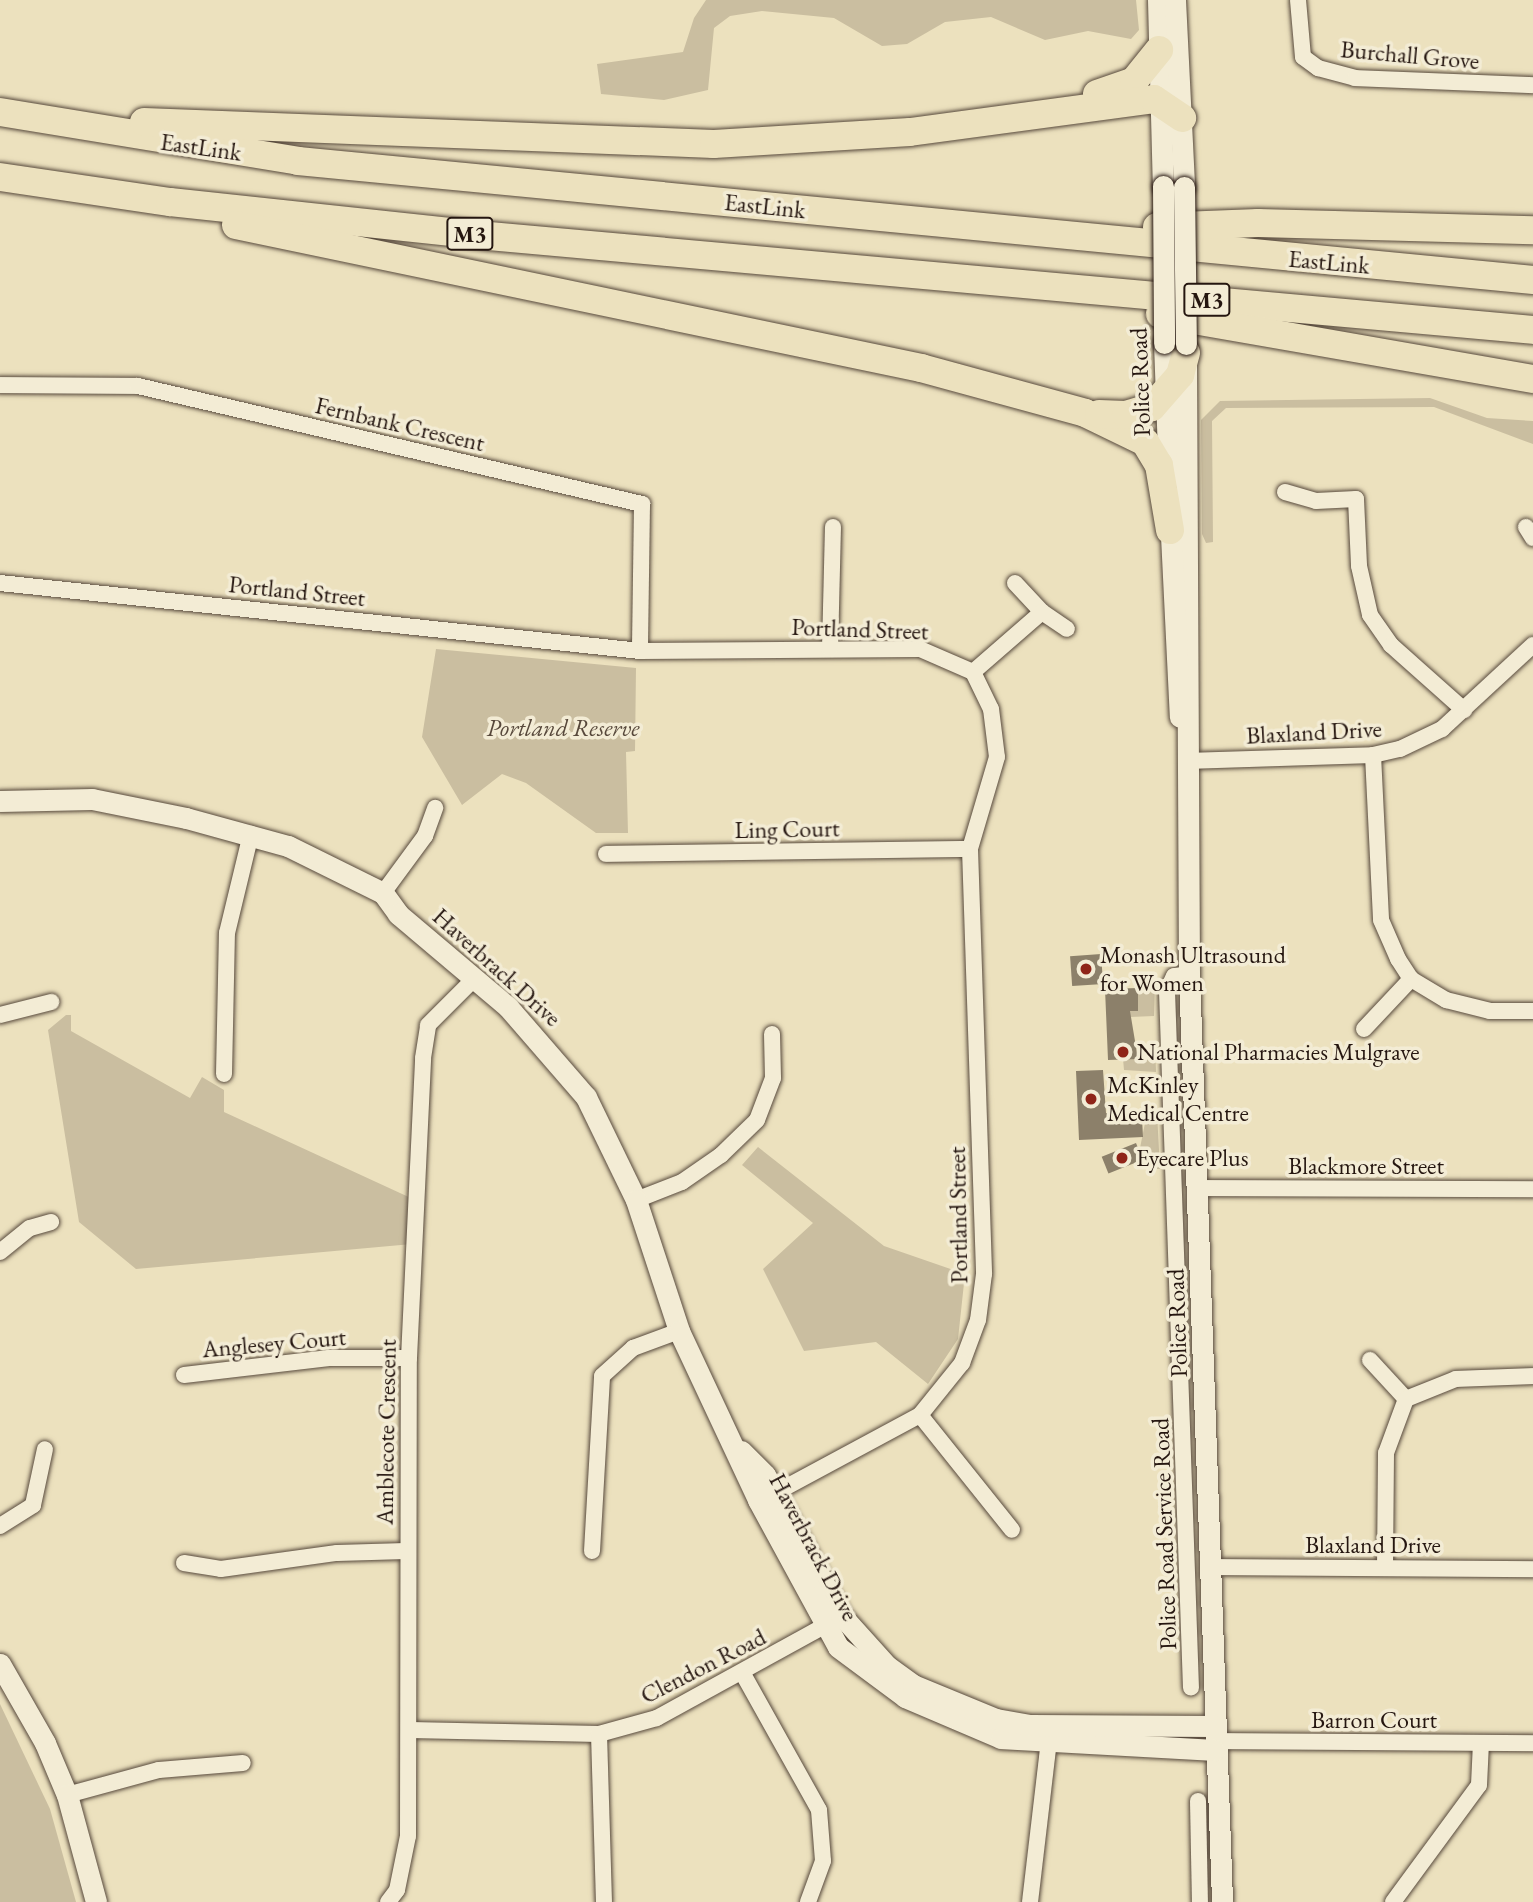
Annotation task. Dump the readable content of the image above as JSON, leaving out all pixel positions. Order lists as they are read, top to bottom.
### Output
{
  "streets": {
    "highway": ["EastLink", "M3"],
    "main road": ["Police Road", "Haverbrack Drive"],
    "street": [
      "Burchall Grove",
      "Fernbank Crescent",
      "Portland Street",
      "Blaxland Drive",
      "Ling Court",
      "Blackmore Street",
      "Anglesey Court",
      "Amblecote Crescent",
      "Police Road Service Road",
      "Clendon Road",
      "Barron Court"
    ]
  },
  "crossings": [
    ["Police Road", "Blaxland Drive"],
    ["Police Road", "Haverbrack Drive"],
    ["Police Road", "Blackmore Street"],
    ["Police Road", "Police Road Service Road"],
    ["Police Road", "Barron Court"],
    ["Fernbank Crescent", "Portland Street"],
    ["Portland Street", "Ling Court"],
    ["Portland Street", "Haverbrack Drive"],
    ["Haverbrack Drive", "Amblecote Crescent"],
    ["Haverbrack Drive", "Clendon Road"],
    ["Haverbrack Drive", "Barron Court"],
    ["Anglesey Court", "Amblecote Crescent"],
    ["Amblecote Crescent", "Clendon Road"]
  ],
  "parks": ["Portland Reserve"],
  "places": [
    "Monash Ultrasound for Women",
    "National Pharmacies Mulgrave",
    "McKinley Medical Centre",
    "Eyecare Plus"
  ]
}
